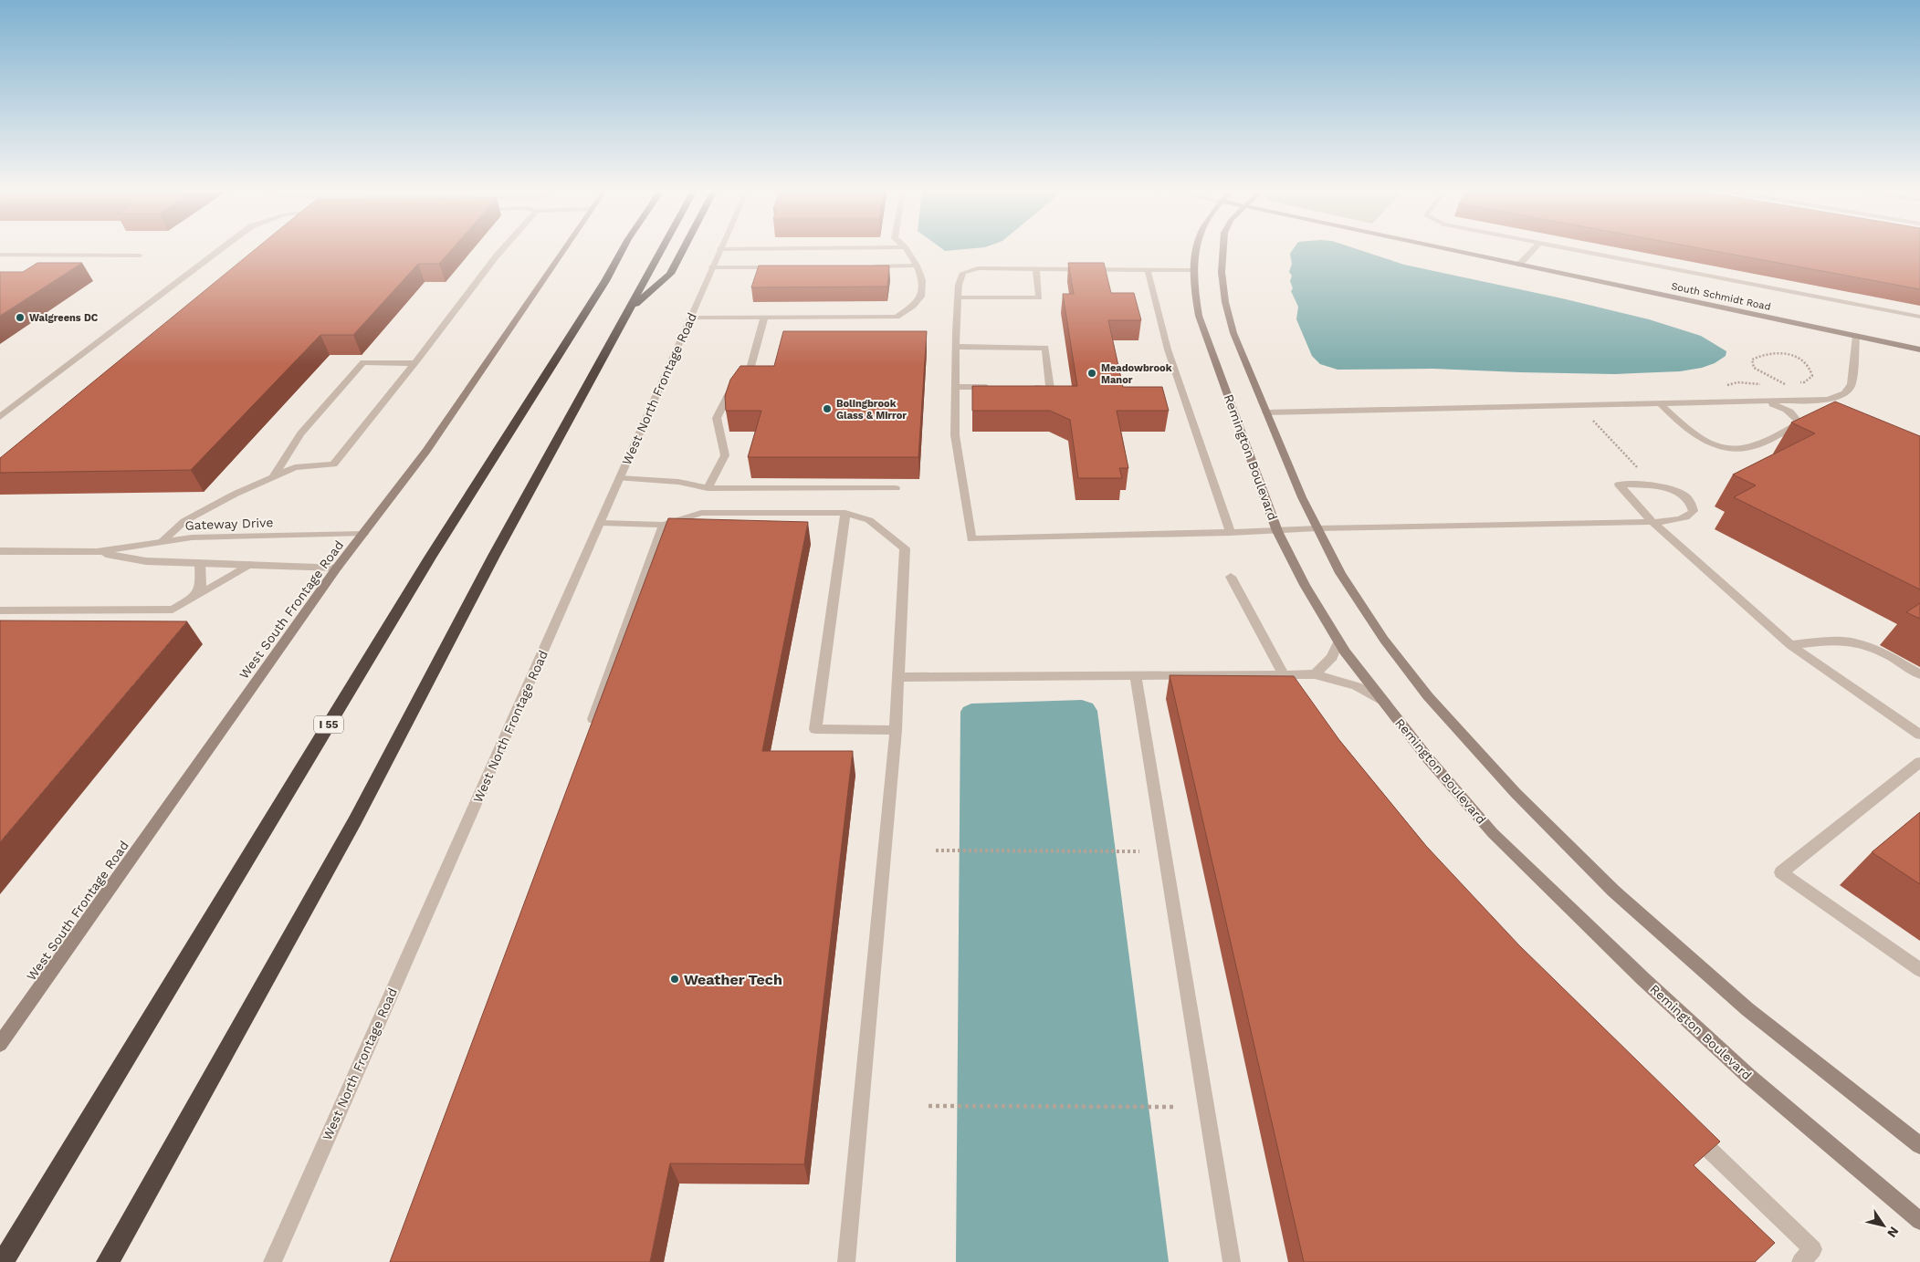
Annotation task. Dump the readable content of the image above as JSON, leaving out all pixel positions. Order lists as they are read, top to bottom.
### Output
{
  "streets": {
    "highway": ["I 55"],
    "street": [
      "South Schmidt Road",
      "West North Frontage Road",
      "Remington Boulevard",
      "Gateway Drive",
      "West South Frontage Road"
    ]
  },
  "crossings": [
    ["Gateway Drive", "West South Frontage Road"]
  ],
  "places": [
    "Walgreens DC",
    "Meadowbrook Manor",
    "Bolingbrook Glass & Mirror",
    "Weather Tech"
  ],
  "north": "bottom right"
}
